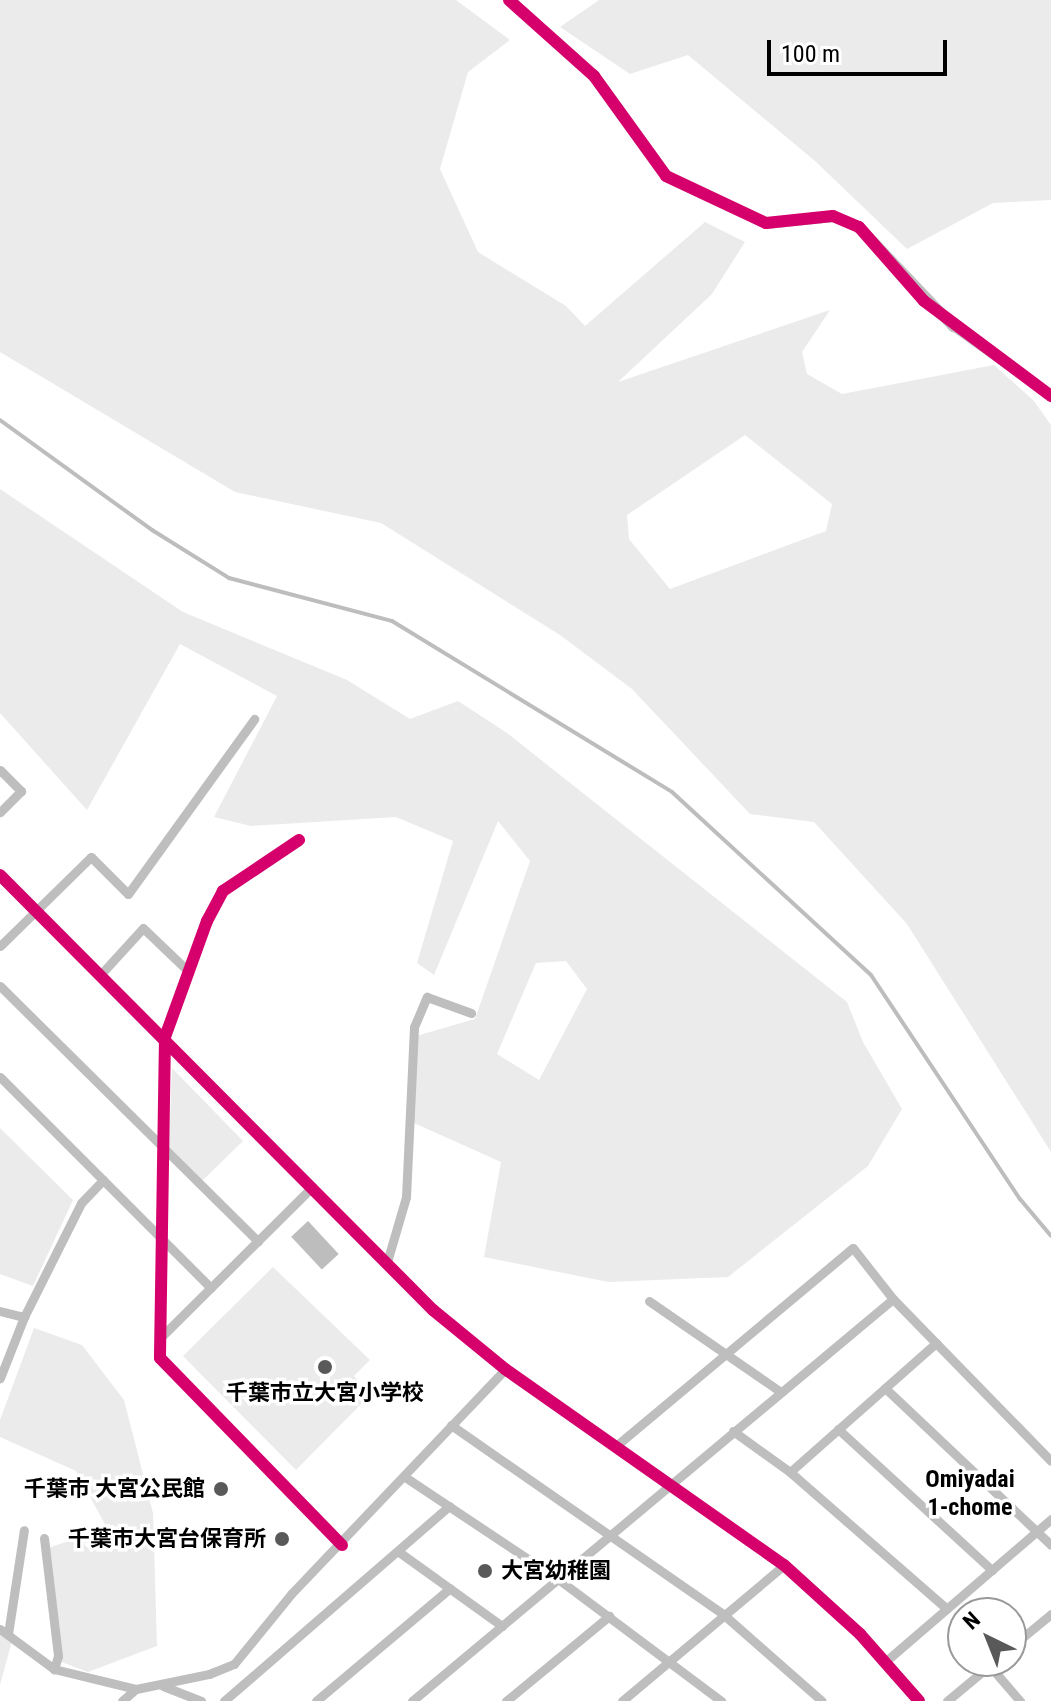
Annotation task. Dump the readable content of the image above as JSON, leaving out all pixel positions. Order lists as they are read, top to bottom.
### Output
{
  "districts": ["Omiyadai 1-chome"],
  "places": [
    "千葉市立大宮小学校",
    "千葉市 大宮公民館",
    "千葉市大宮台保育所",
    "大宮幼稚園"
  ],
  "scale_bar": "100 m",
  "north": "top left"
}
